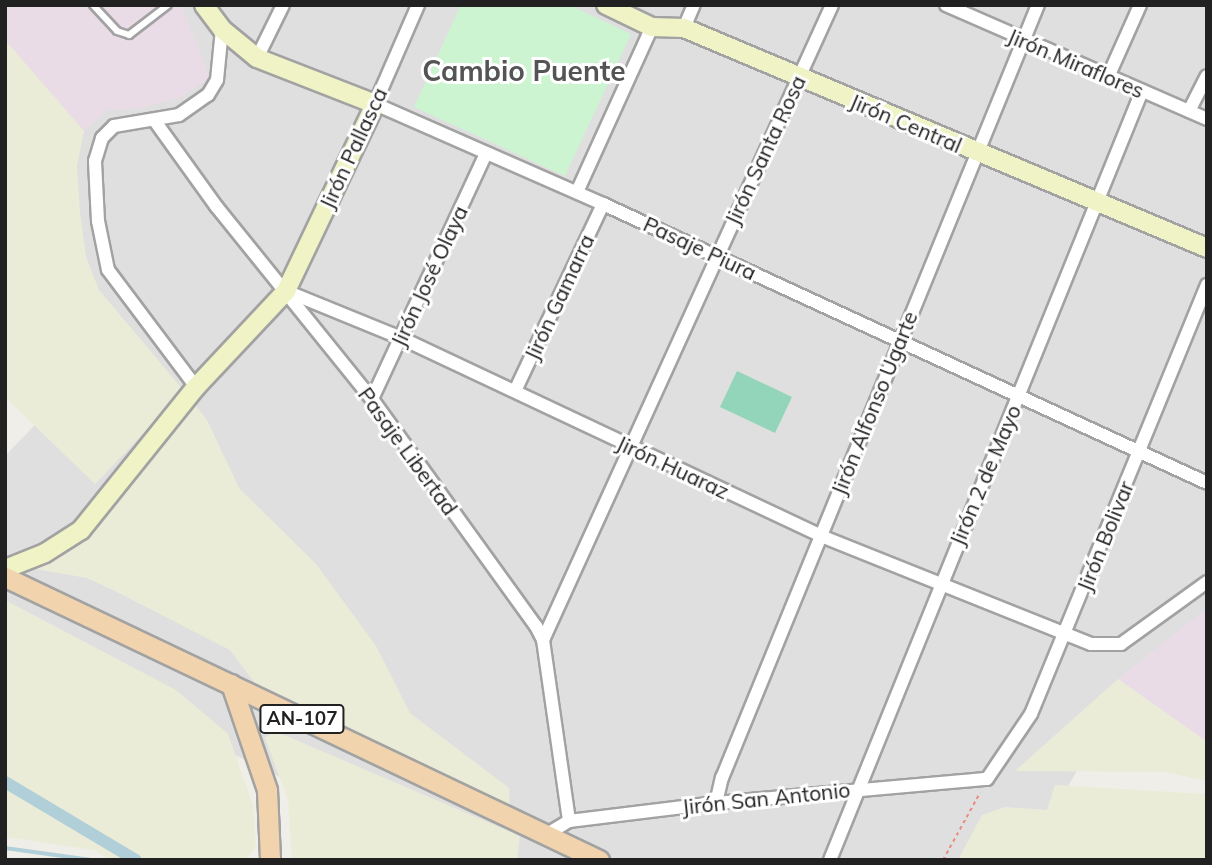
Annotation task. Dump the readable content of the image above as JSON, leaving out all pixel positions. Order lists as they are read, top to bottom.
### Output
{
  "streets": {
    "main road": ["AN-107"],
    "street": [
      "Jirón Miraflores",
      "Jirón Central",
      "Jirón Pallasca",
      "Jirón Santa Rosa",
      "Pasaje Piura",
      "Jirón José Olaya",
      "Jirón Gamarra",
      "Jirón Alfonso Ugarte",
      "Pasaje Libertad",
      "Jirón Huaraz",
      "Jirón 2 de Mayo",
      "Jirón Bolivar",
      "Jirón San Antonio"
    ]
  },
  "crossings": [
    ["Jirón Miraflores", "Jirón Alfonso Ugarte"],
    ["Jirón Miraflores", "Jirón 2 de Mayo"],
    ["Jirón Central", "Jirón Santa Rosa"],
    ["Jirón Central", "Jirón Alfonso Ugarte"],
    ["Jirón Central", "Jirón 2 de Mayo"],
    ["Jirón Pallasca", "Pasaje Piura"],
    ["Jirón Pallasca", "Pasaje Libertad"],
    ["Jirón Pallasca", "Jirón Huaraz"],
    ["Jirón Santa Rosa", "Pasaje Piura"],
    ["Jirón Santa Rosa", "Pasaje Libertad"],
    ["Jirón Santa Rosa", "Jirón Huaraz"],
    ["Pasaje Piura", "Jirón José Olaya"],
    ["Pasaje Piura", "Jirón Gamarra"],
    ["Pasaje Piura", "Jirón Alfonso Ugarte"],
    ["Pasaje Piura", "Jirón 2 de Mayo"],
    ["Pasaje Piura", "Jirón Bolivar"],
    ["Jirón José Olaya", "Pasaje Libertad"],
    ["Jirón José Olaya", "Jirón Huaraz"],
    ["Jirón Gamarra", "Jirón Huaraz"],
    ["Jirón Alfonso Ugarte", "Jirón Huaraz"],
    ["Jirón Alfonso Ugarte", "Jirón San Antonio"],
    ["Pasaje Libertad", "Jirón Huaraz"],
    ["Pasaje Libertad", "Jirón San Antonio"],
    ["Jirón Huaraz", "Jirón 2 de Mayo"],
    ["Jirón Huaraz", "Jirón Bolivar"],
    ["Jirón 2 de Mayo", "Jirón San Antonio"],
    ["Jirón Bolivar", "Jirón San Antonio"],
    ["AN-107", "Jirón San Antonio"]
  ],
  "districts": ["Cambio Puente"]
}
